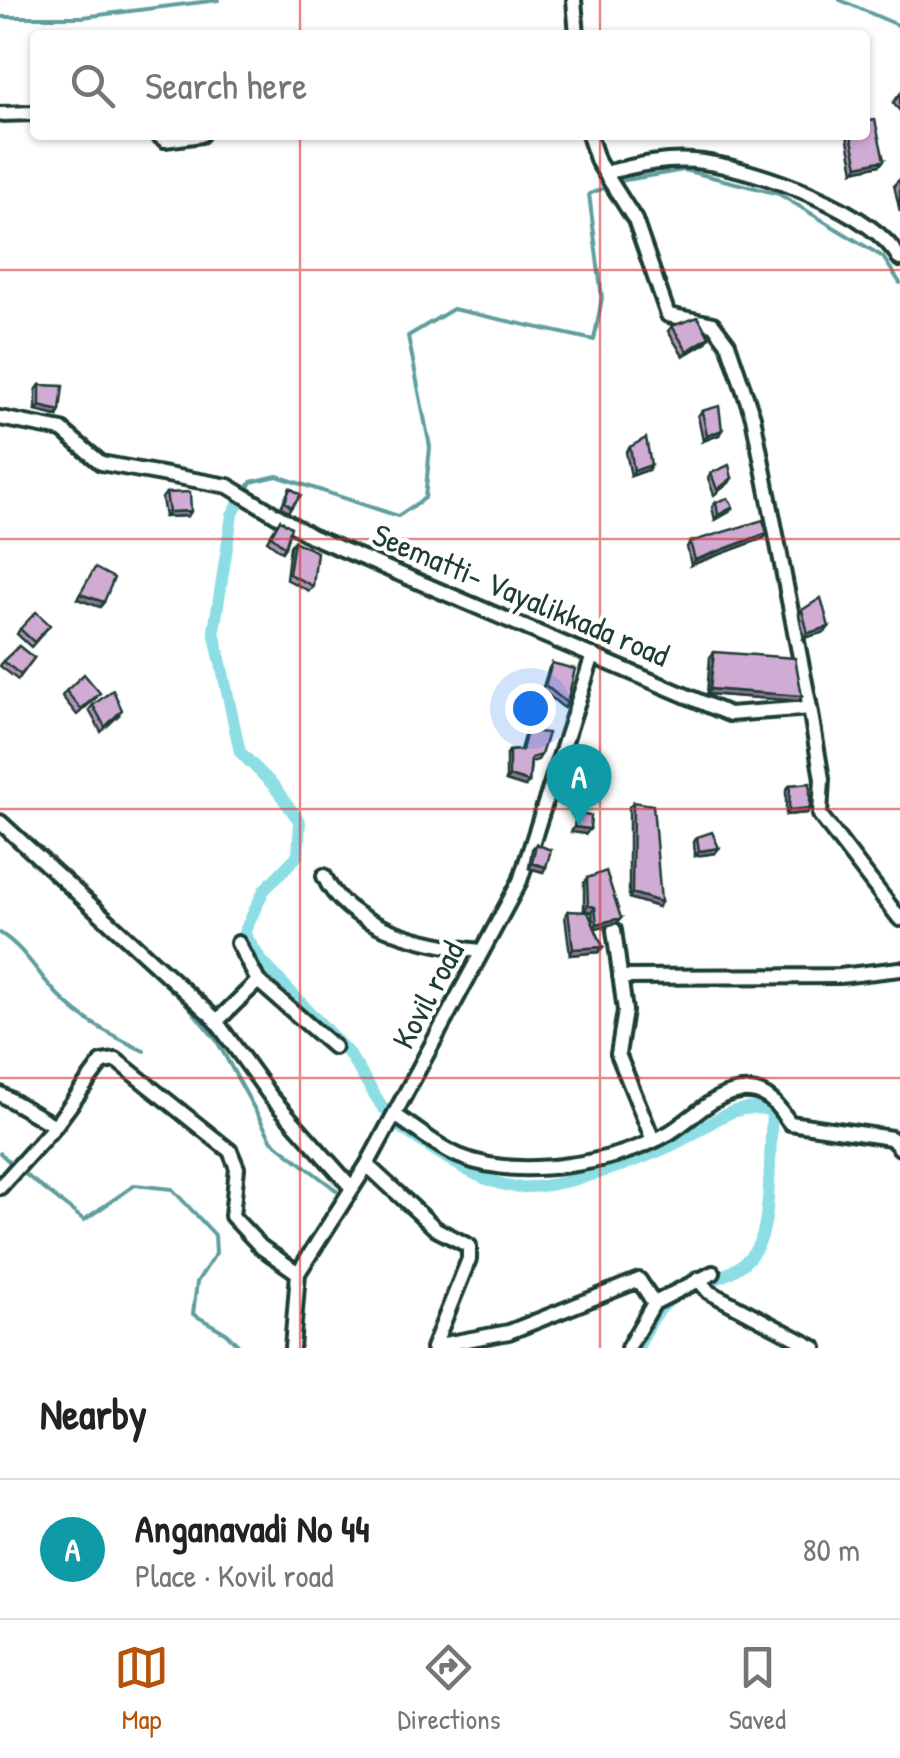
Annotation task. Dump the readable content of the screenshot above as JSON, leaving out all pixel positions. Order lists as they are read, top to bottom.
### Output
{
  "streets": {
    "street": ["Seematti- Vayalikkada road", "Kovil road"]
  },
  "crossings": [
    ["Seematti- Vayalikkada road", "Kovil road"]
  ],
  "page": {
    "search": "Search here",
    "pins": "A",
    "heading": "Nearby",
    "list": [
      {
        "mark": "A",
        "name": "Anganavadi No 44",
        "note": "Place · Kovil road",
        "value": "80 m"
      }
    ],
    "nav": ["Map", "Directions", "Saved"]
  }
}
